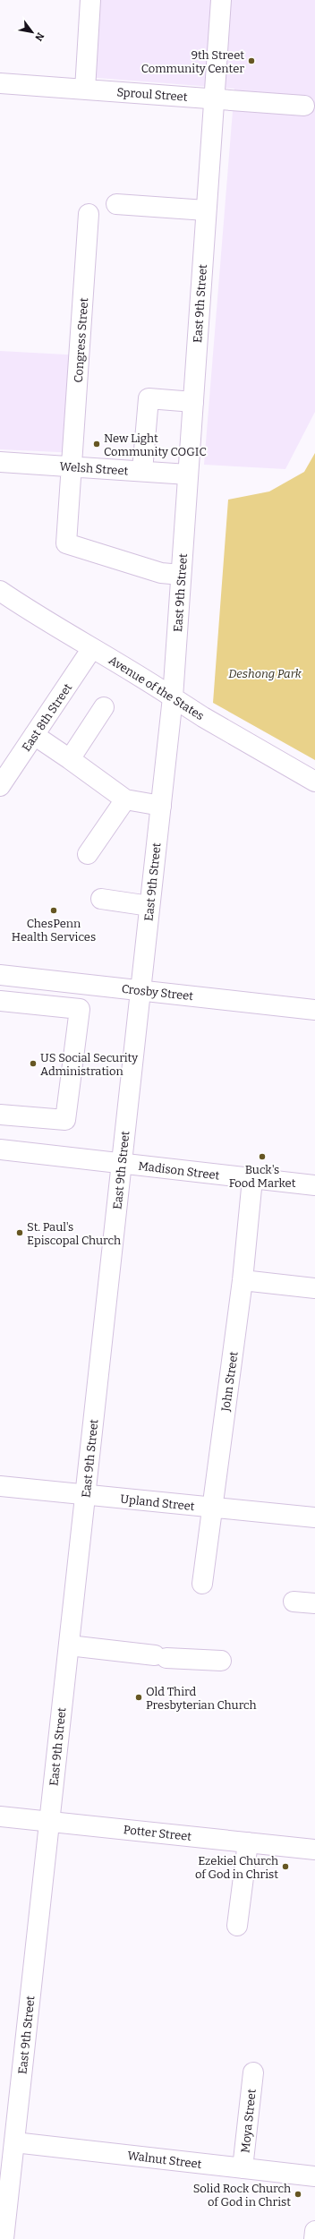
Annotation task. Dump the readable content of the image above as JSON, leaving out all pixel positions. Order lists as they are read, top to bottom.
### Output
{
  "streets": {
    "street": [
      "Sproul Street",
      "East 9th Street",
      "Congress Street",
      "Welsh Street",
      "Avenue of the States",
      "East 8th Street",
      "Crosby Street",
      "Madison Street",
      "John Street",
      "Upland Street",
      "Potter Street",
      "Moya Street",
      "Walnut Street"
    ]
  },
  "crossings": [
    ["Sproul Street", "East 9th Street"],
    ["East 9th Street", "Congress Street"],
    ["East 9th Street", "Welsh Street"],
    ["East 9th Street", "Avenue of the States"],
    ["East 9th Street", "Crosby Street"],
    ["East 9th Street", "Madison Street"],
    ["East 9th Street", "Upland Street"],
    ["East 9th Street", "Potter Street"],
    ["East 9th Street", "Walnut Street"],
    ["Congress Street", "Welsh Street"],
    ["Avenue of the States", "East 8th Street"],
    ["Madison Street", "John Street"],
    ["John Street", "Upland Street"],
    ["Moya Street", "Walnut Street"]
  ],
  "parks": ["Deshong Park"],
  "places": [
    "9th Street Community Center",
    "New Light Community COGIC",
    "ChesPenn Health Services",
    "US Social Security Administration",
    "Buck's Food Market",
    "St. Paul's Episcopal Church",
    "Old Third Presbyterian Church",
    "Ezekiel Church of God in Christ",
    "Solid Rock Church of God in Christ"
  ],
  "north": "bottom right"
}
